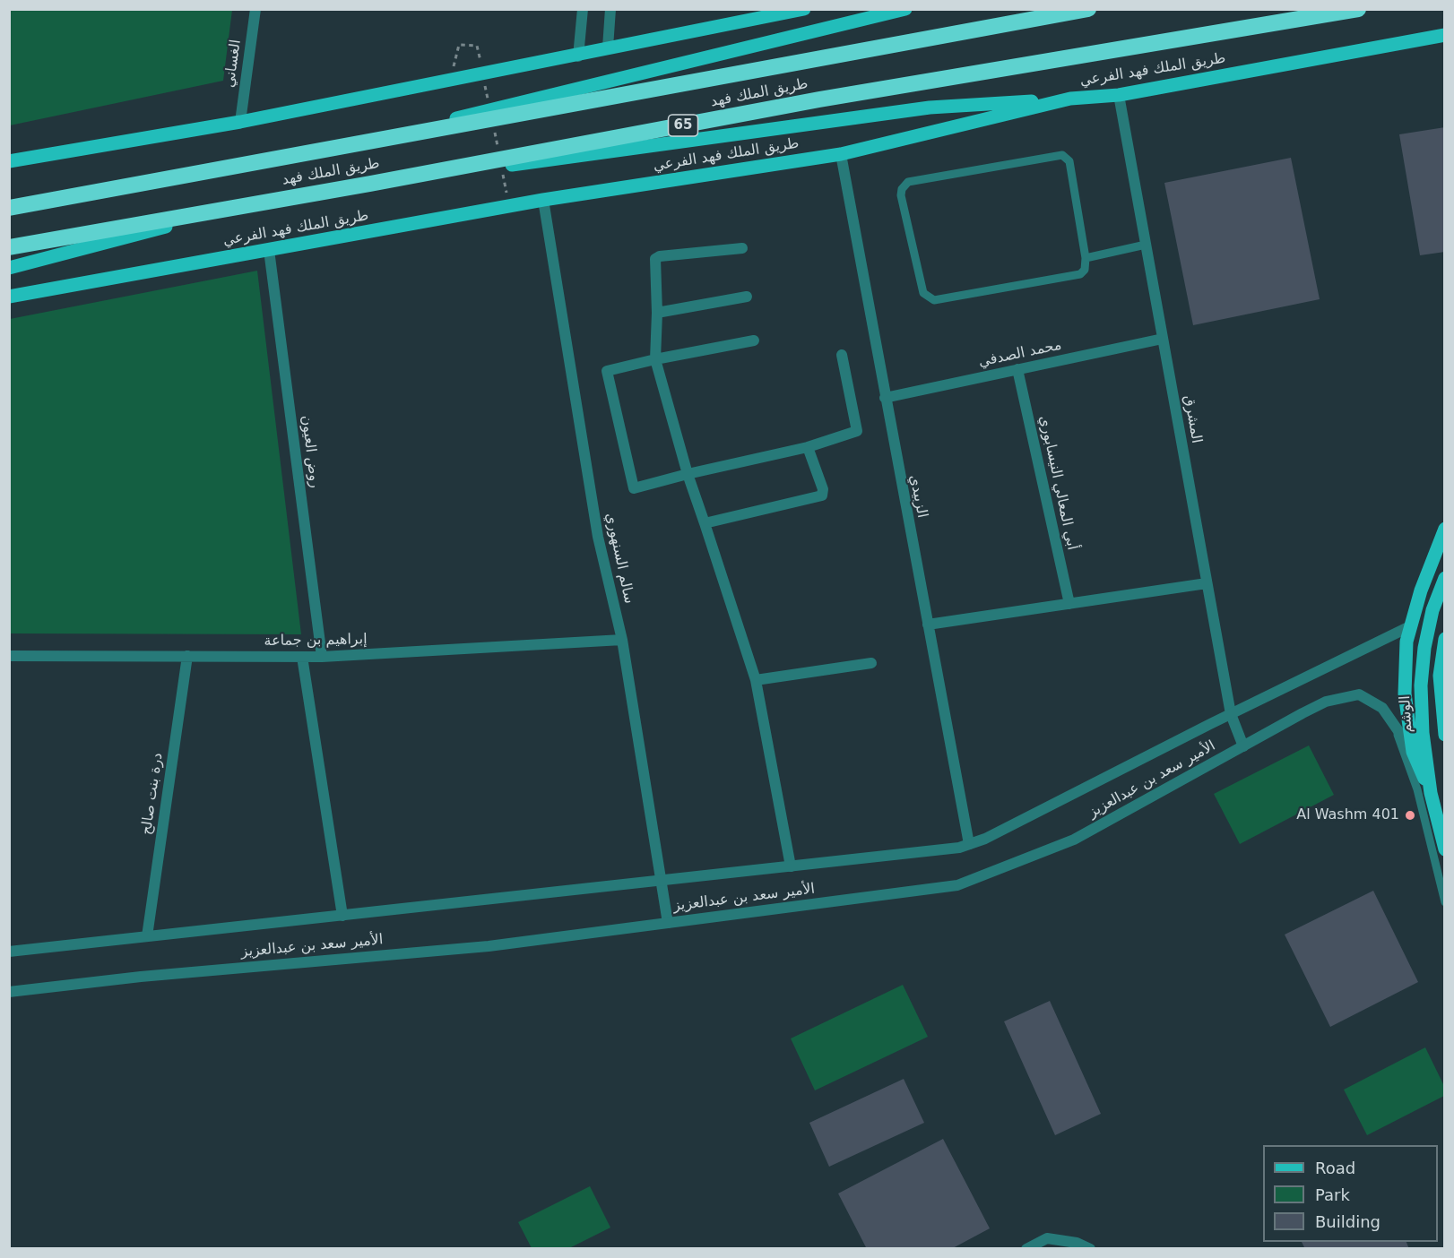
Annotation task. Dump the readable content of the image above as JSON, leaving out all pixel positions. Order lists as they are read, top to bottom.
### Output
{
  "streets": {
    "highway": ["طريق الملك فهد", "65"],
    "main road": ["طريق الملك فهد الفرعي", "الوشم"],
    "street": [
      "الغساني",
      "محمد الصدفي",
      "المشرق",
      "روض العيون",
      "أبي المعالي النيسابوري",
      "الزبيدي",
      "سالم السنهوري",
      "إبراهيم بن جماعة",
      "الأمير سعد بن عبدالعزيز",
      "درة بنت صالح"
    ]
  },
  "crossings": [
    ["طريق الملك فهد الفرعي", "المشرق"],
    ["طريق الملك فهد الفرعي", "روض العيون"],
    ["طريق الملك فهد الفرعي", "الزبيدي"],
    ["طريق الملك فهد الفرعي", "سالم السنهوري"],
    ["محمد الصدفي", "المشرق"],
    ["محمد الصدفي", "أبي المعالي النيسابوري"],
    ["محمد الصدفي", "الزبيدي"],
    ["المشرق", "الأمير سعد بن عبدالعزيز"],
    ["روض العيون", "إبراهيم بن جماعة"],
    ["الزبيدي", "الأمير سعد بن عبدالعزيز"],
    ["سالم السنهوري", "إبراهيم بن جماعة"],
    ["سالم السنهوري", "الأمير سعد بن عبدالعزيز"],
    ["إبراهيم بن جماعة", "درة بنت صالح"],
    ["الأمير سعد بن عبدالعزيز", "درة بنت صالح"]
  ],
  "places": ["Al Washm 401"],
  "legend": ["Road", "Park", "Building"]
}
